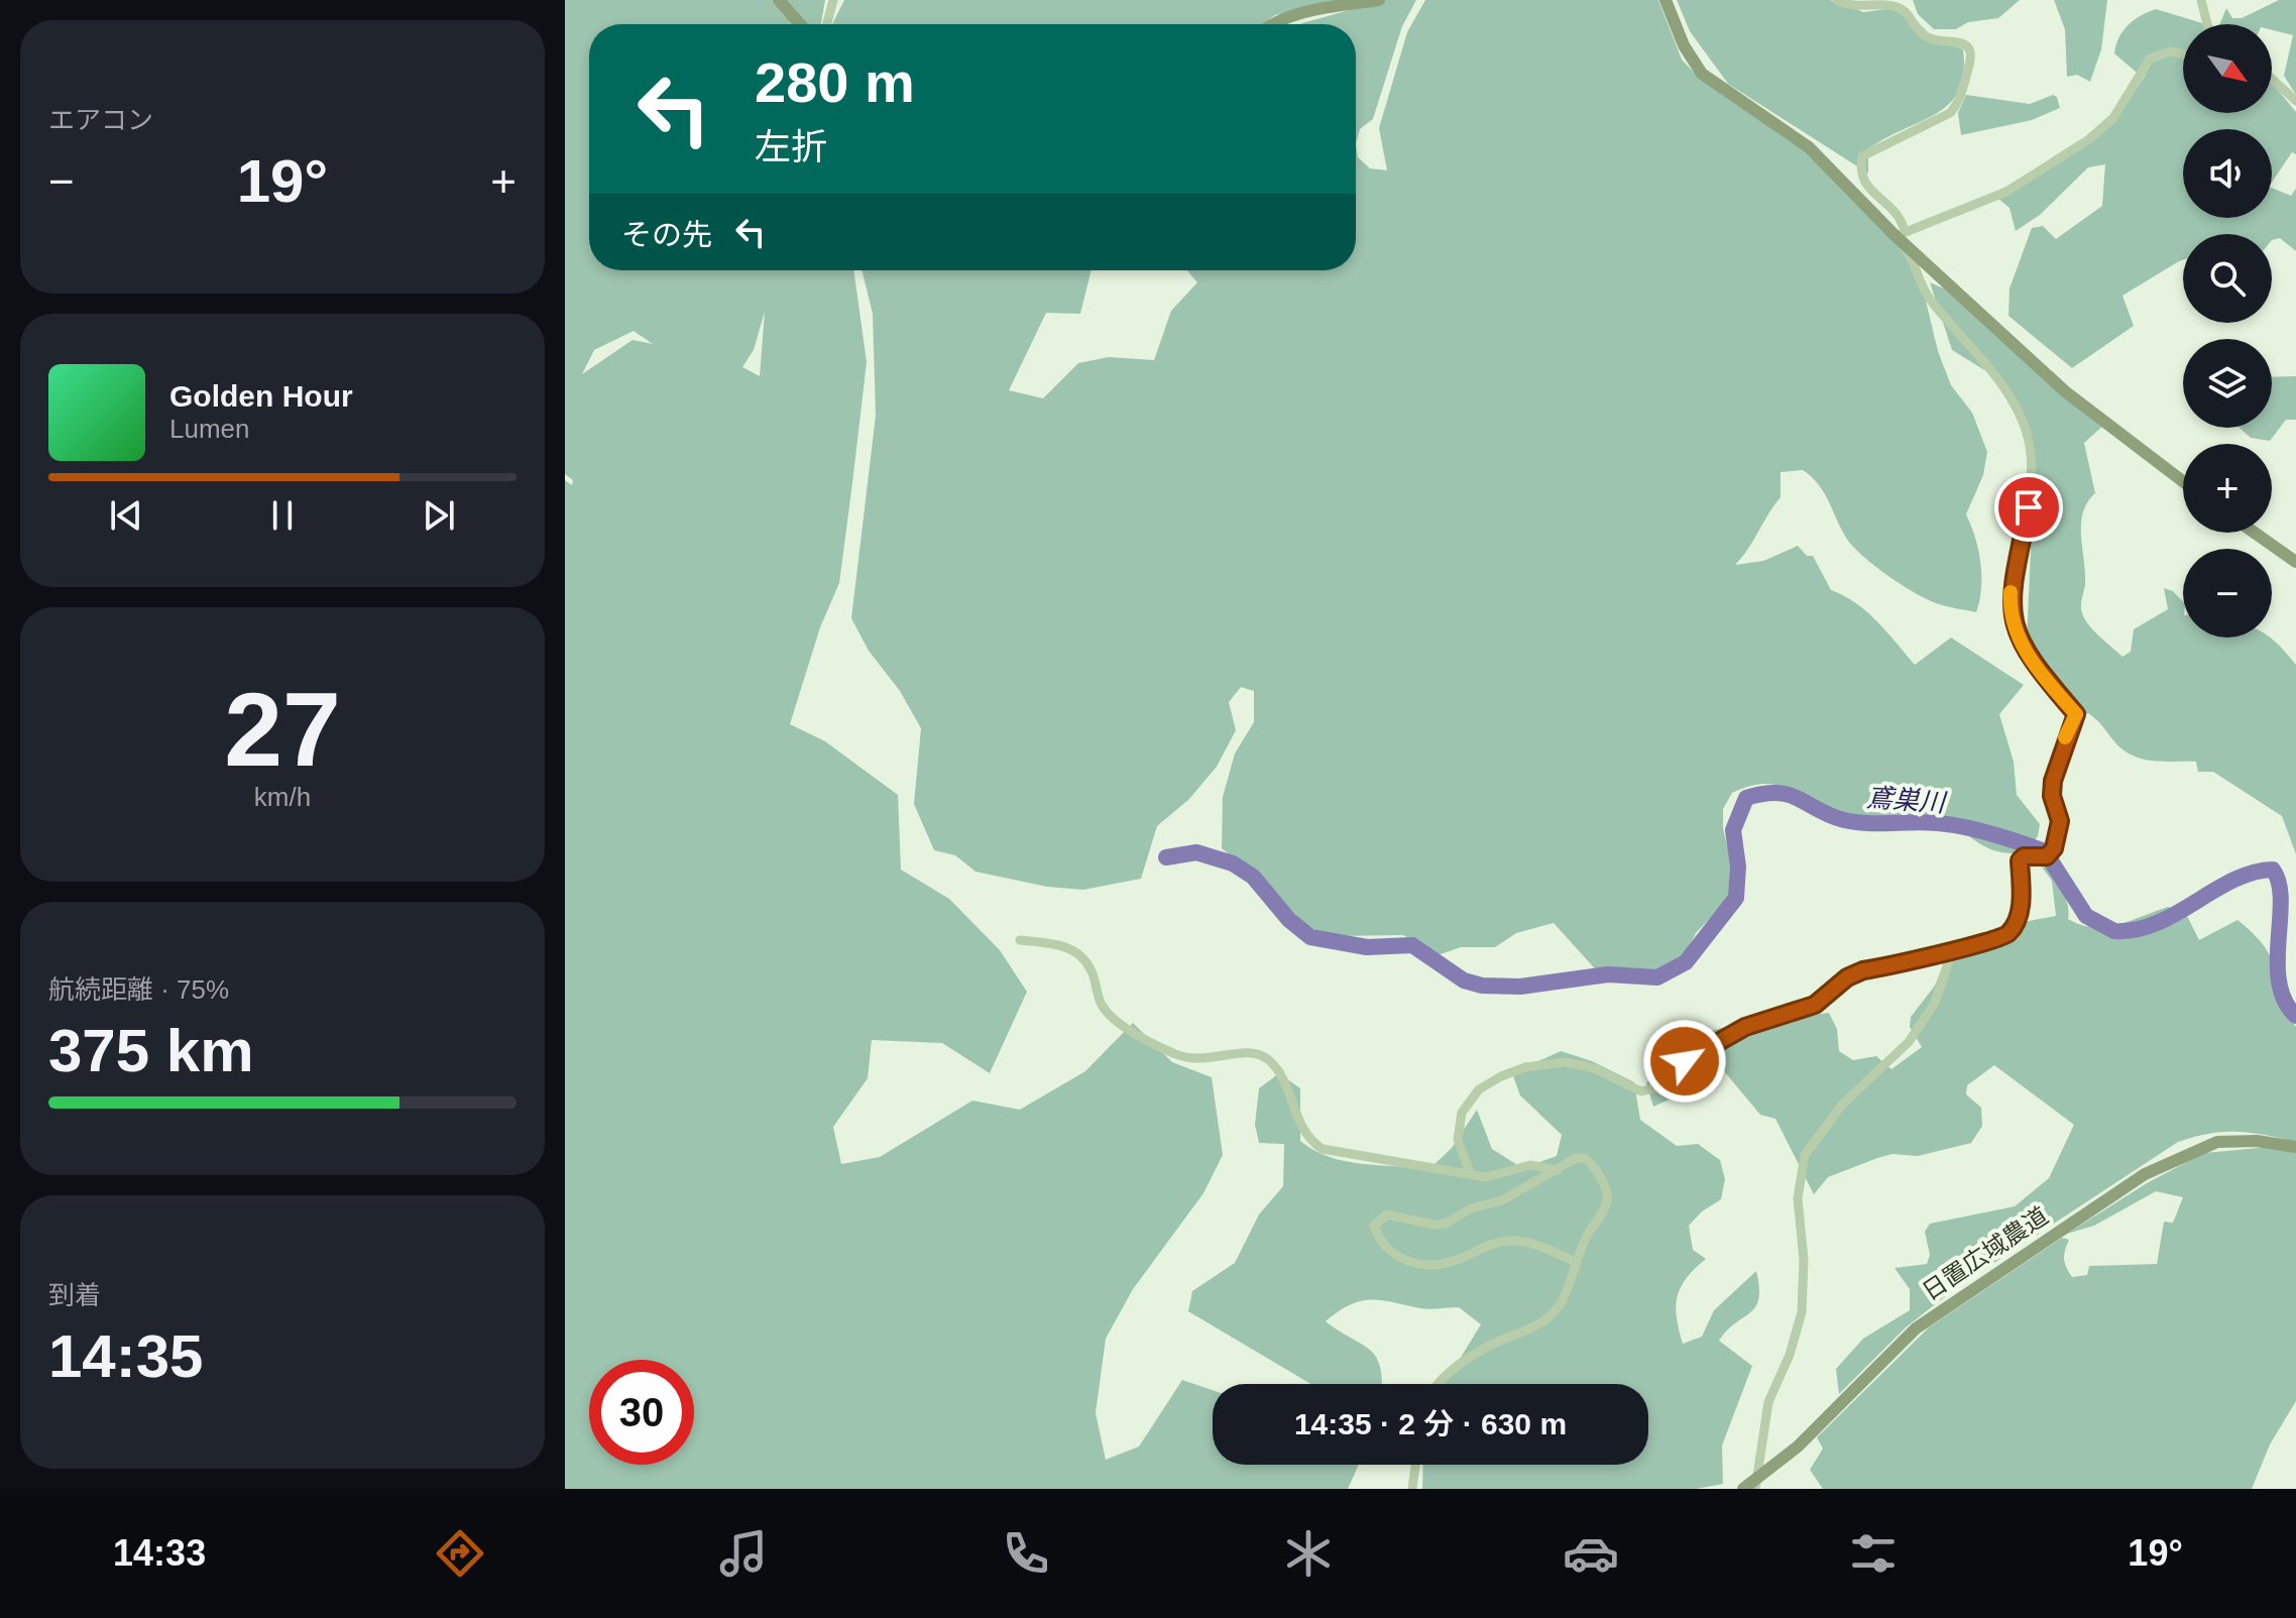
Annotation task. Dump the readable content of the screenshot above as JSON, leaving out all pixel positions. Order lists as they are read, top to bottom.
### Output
{
  "streets": {
    "street": ["日置広域農道"]
  },
  "water": ["鳶巣川"],
  "north": "bottom right",
  "page": {
    "tile": [
      "エアコン",
      ["27", "km/h"],
      ["航続距離 · 75%", "375 km"],
      ["到着", "14:35"]
    ],
    "map_buttons": ["+", "−"],
    "turn": ["280 m", "左折"],
    "heat": ["−", "19°", "+"],
    "then": "その先",
    "song": ["Golden Hour", "Lumen"],
    "limit": "30",
    "trip": "14:35 · 2 分 · 630 m",
    "tabs": ["14:33", "19°"]
  }
}
